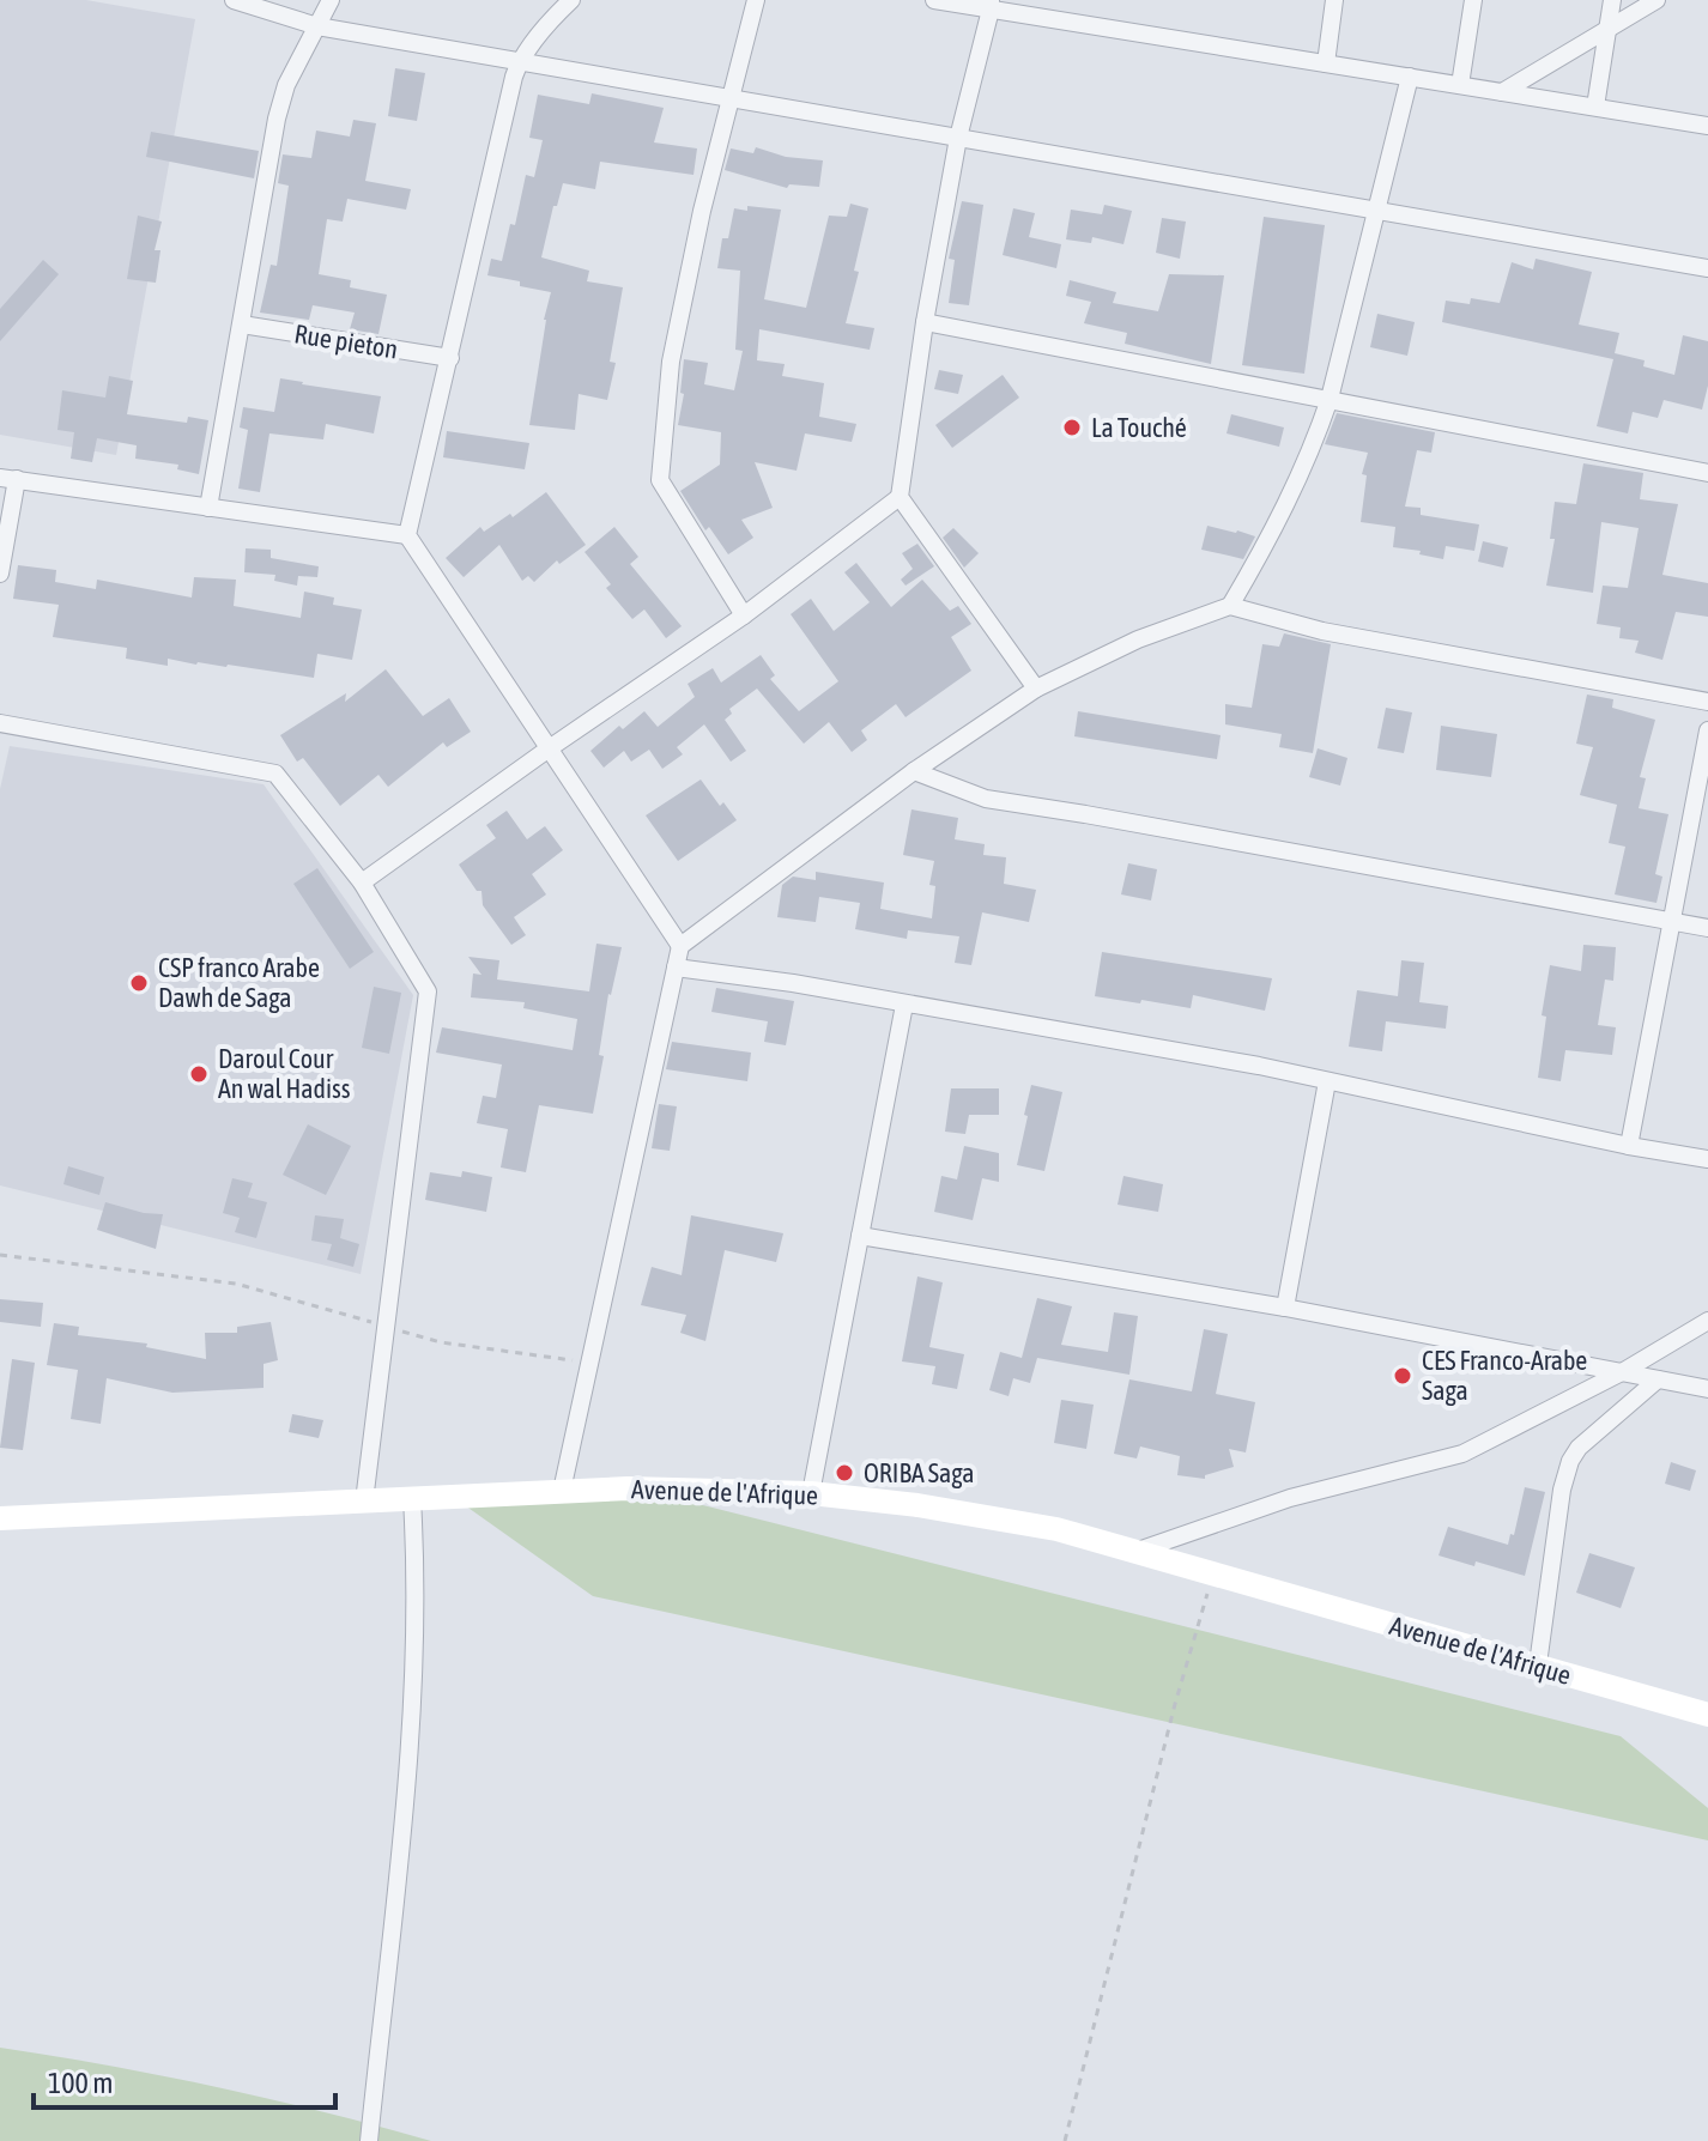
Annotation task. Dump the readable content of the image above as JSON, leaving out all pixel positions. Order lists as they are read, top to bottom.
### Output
{
  "streets": {
    "main road": ["Avenue de l'Afrique"],
    "street": ["Rue pieton"]
  },
  "places": [
    "La Touché",
    "CSP franco Arabe Dawh de Saga",
    "Daroul Cour An wal Hadiss",
    "CES Franco-Arabe Saga",
    "ORIBA Saga"
  ],
  "scale_bar": "100 m"
}
